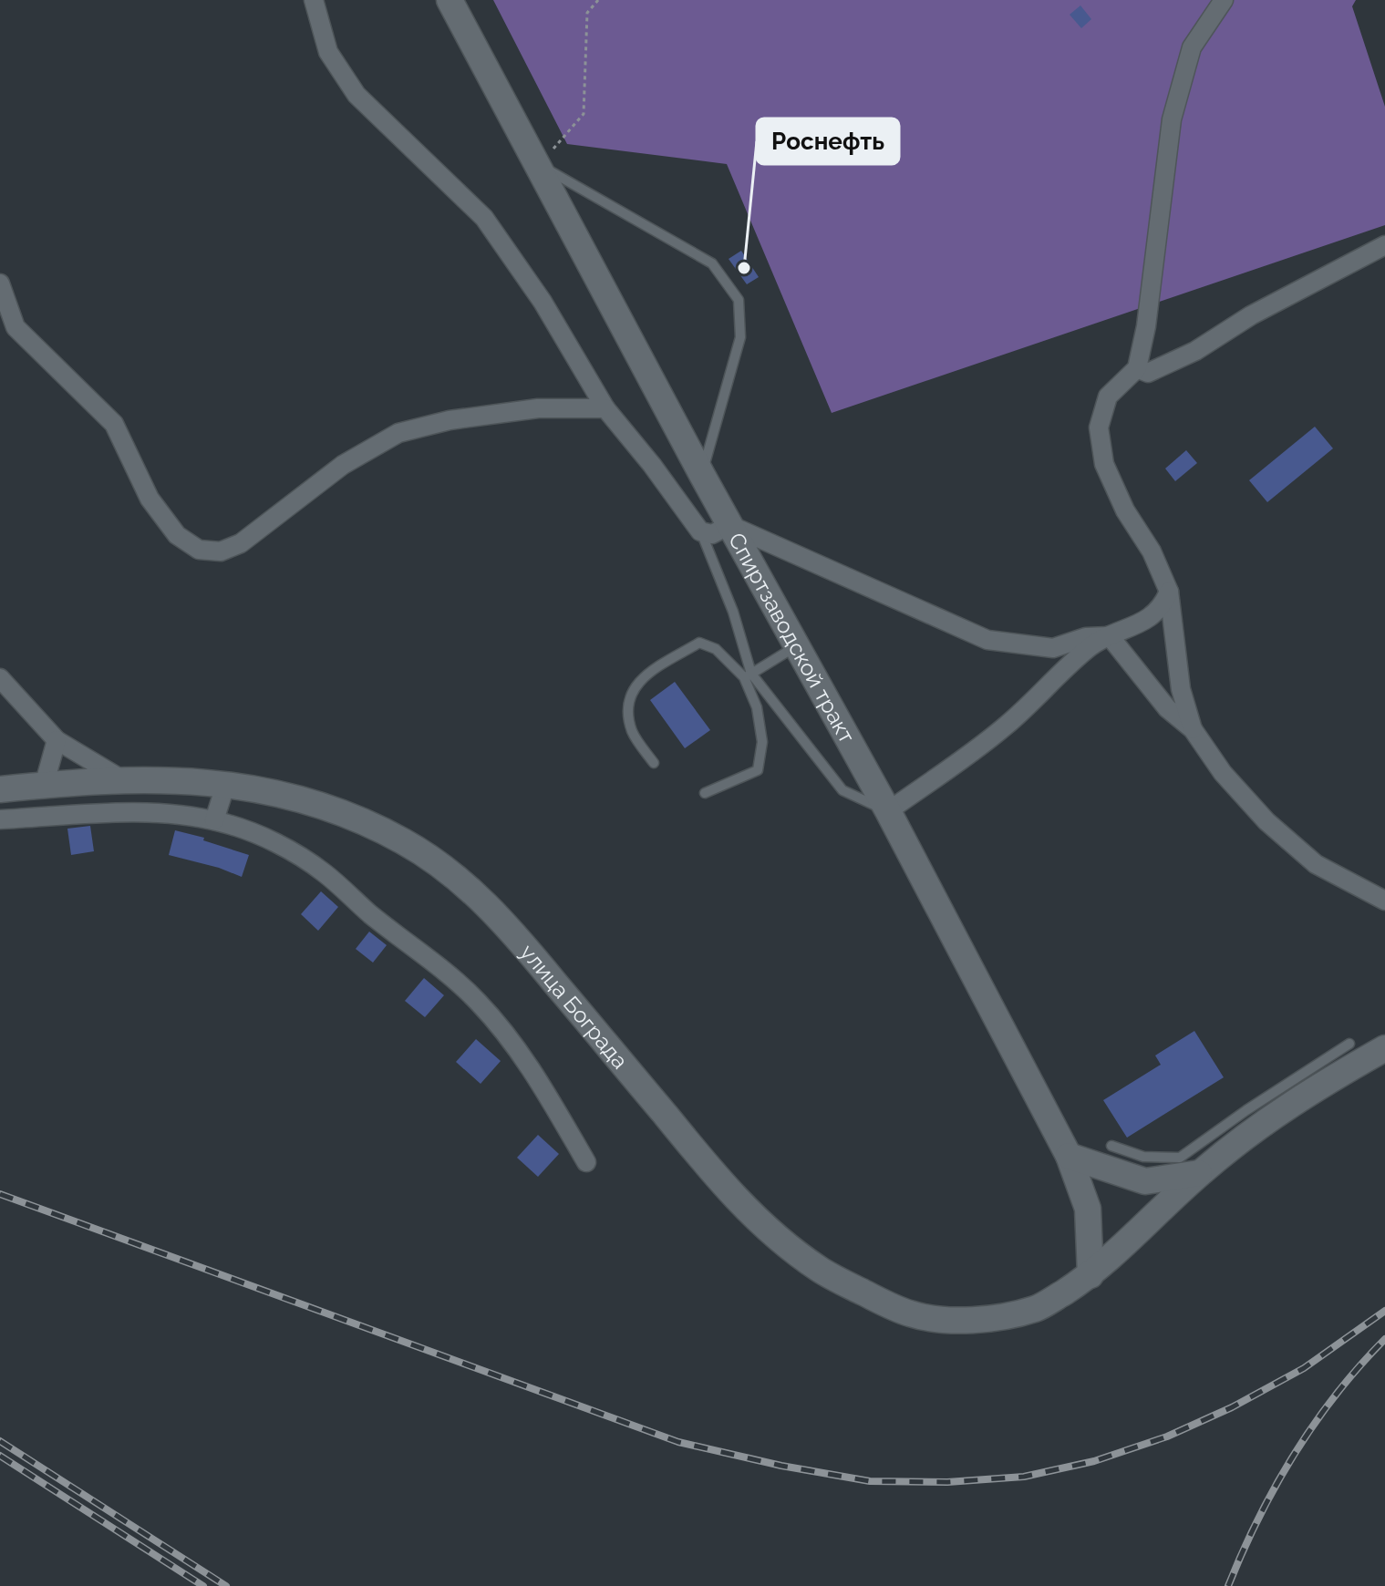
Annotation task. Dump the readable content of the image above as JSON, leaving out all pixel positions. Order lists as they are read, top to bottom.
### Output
{
  "streets": {
    "main road": ["Спиртзаводской тракт", "улица Бограда"]
  },
  "crossings": [
    ["Спиртзаводской тракт", "улица Бограда"]
  ],
  "places": ["Роснефть"]
}
